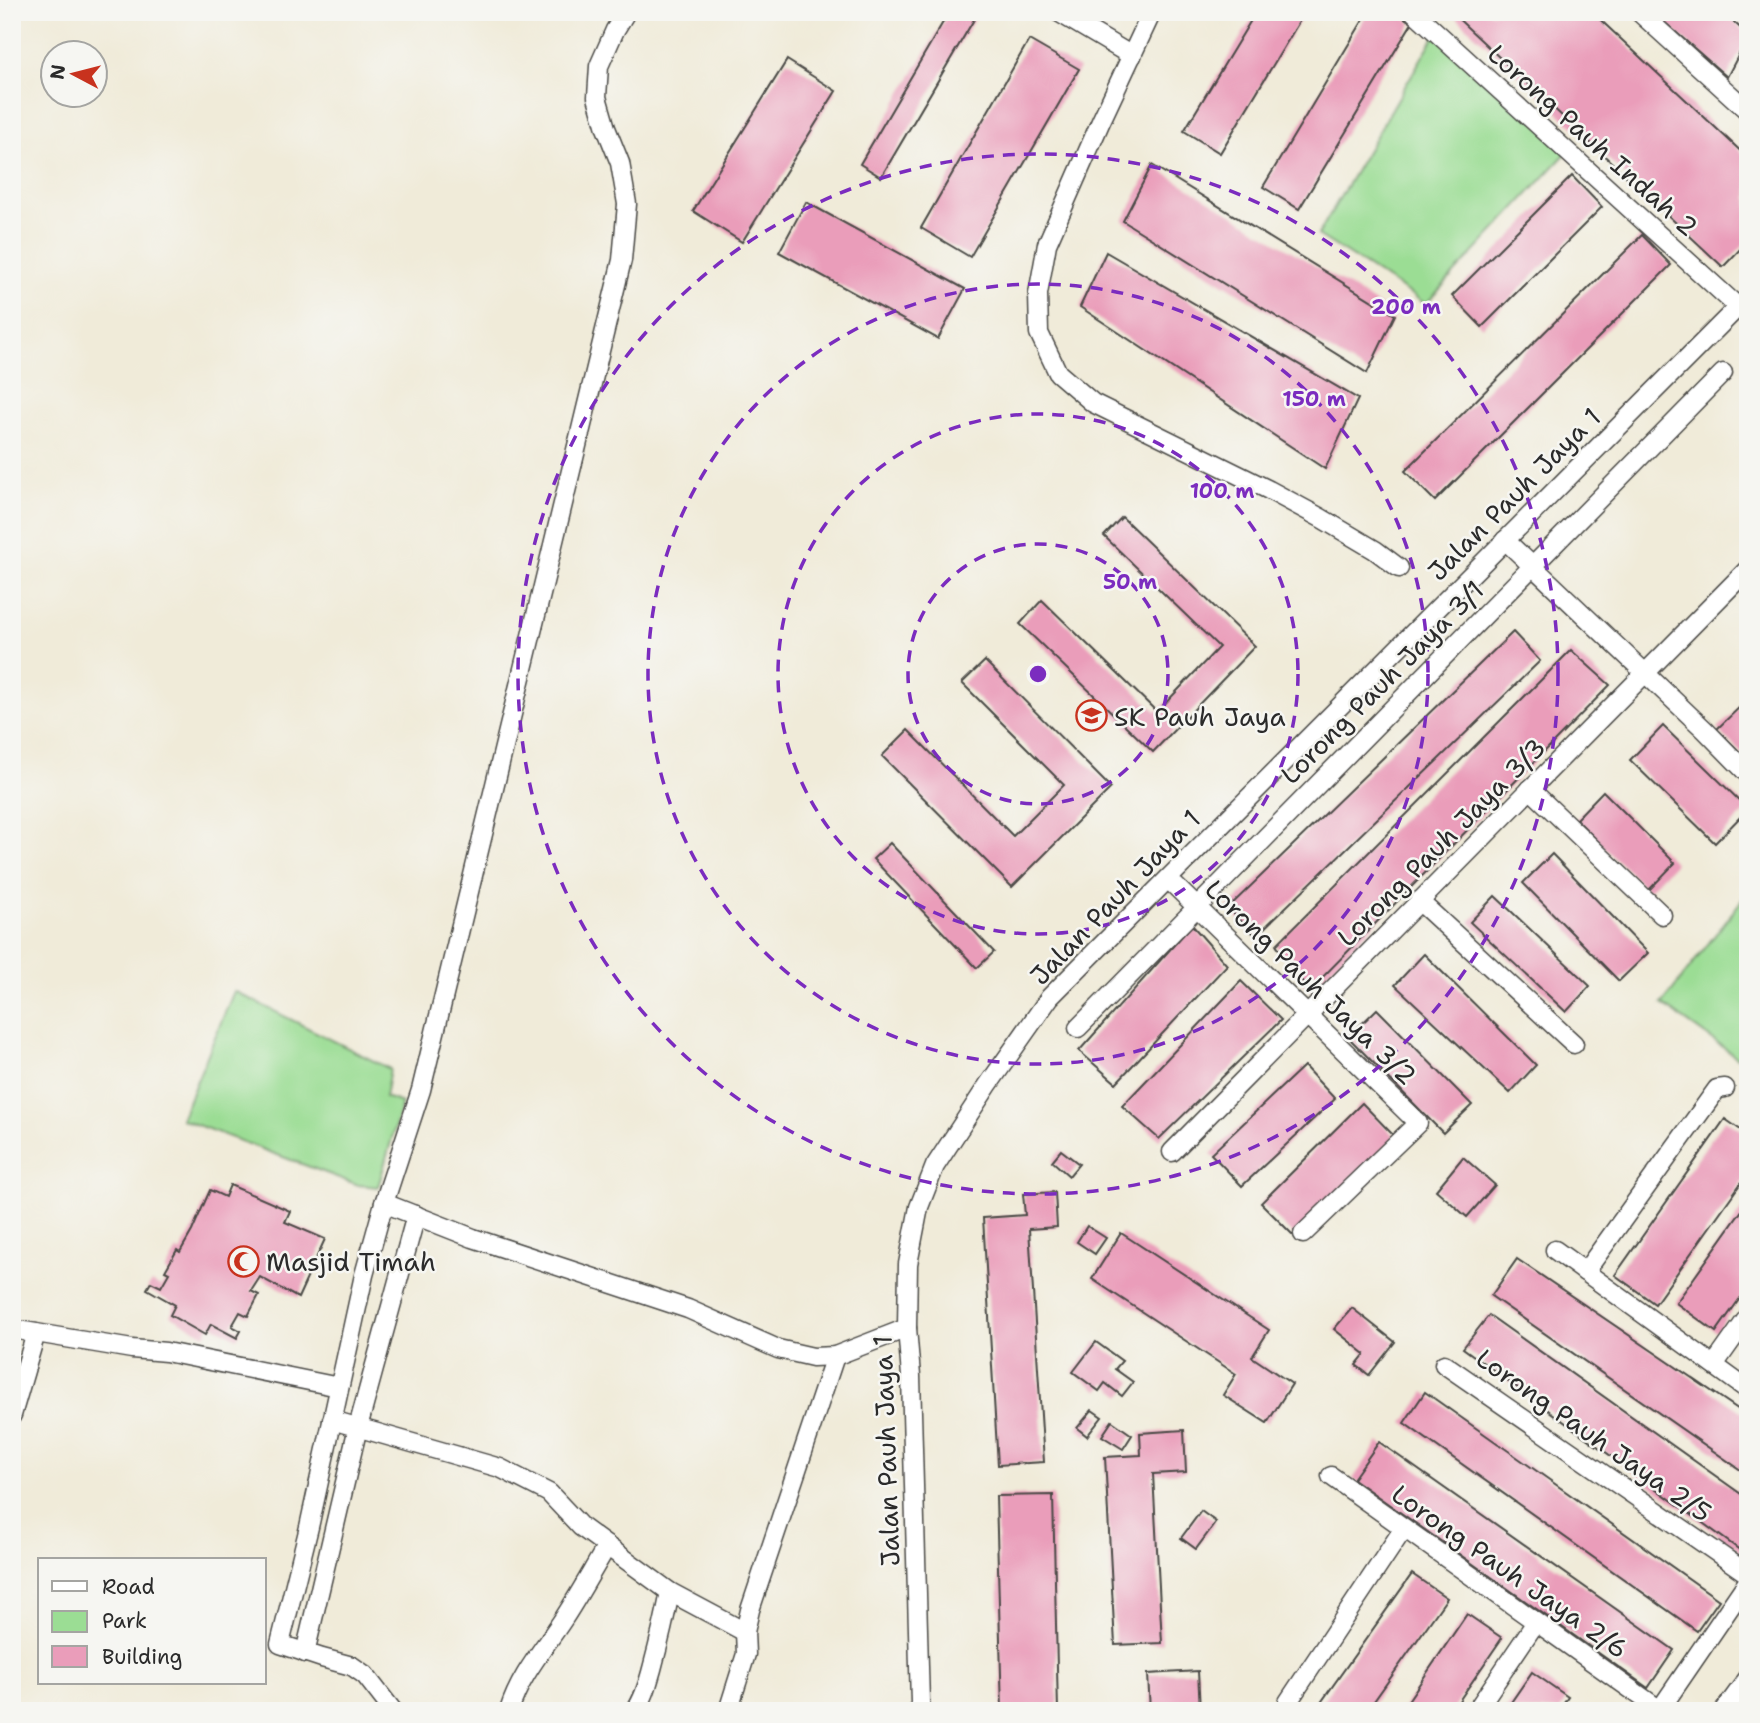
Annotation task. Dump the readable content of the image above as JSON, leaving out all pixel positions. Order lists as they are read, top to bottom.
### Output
{
  "streets": {
    "street": [
      "Lorong Pauh Indah 2",
      "Jalan Pauh Jaya 1",
      "Lorong Pauh Jaya 3/1",
      "Lorong Pauh Jaya 3/3",
      "Lorong Pauh Jaya 3/2",
      "Lorong Pauh Jaya 2/5",
      "Lorong Pauh Jaya 2/6"
    ]
  },
  "crossings": [
    ["Lorong Pauh Indah 2", "Jalan Pauh Jaya 1"],
    ["Jalan Pauh Jaya 1", "Lorong Pauh Jaya 3/2"],
    ["Lorong Pauh Jaya 3/1", "Lorong Pauh Jaya 3/2"],
    ["Lorong Pauh Jaya 3/3", "Lorong Pauh Jaya 3/2"]
  ],
  "places": {
    "school or university": ["SK Pauh Jaya"],
    "mosque": ["Masjid Timah"]
  },
  "legend": ["Road", "Park", "Building"],
  "north": "left",
  "rings": [
    "200 m",
    "150 m",
    "100 m",
    "50 m"
  ]
}
